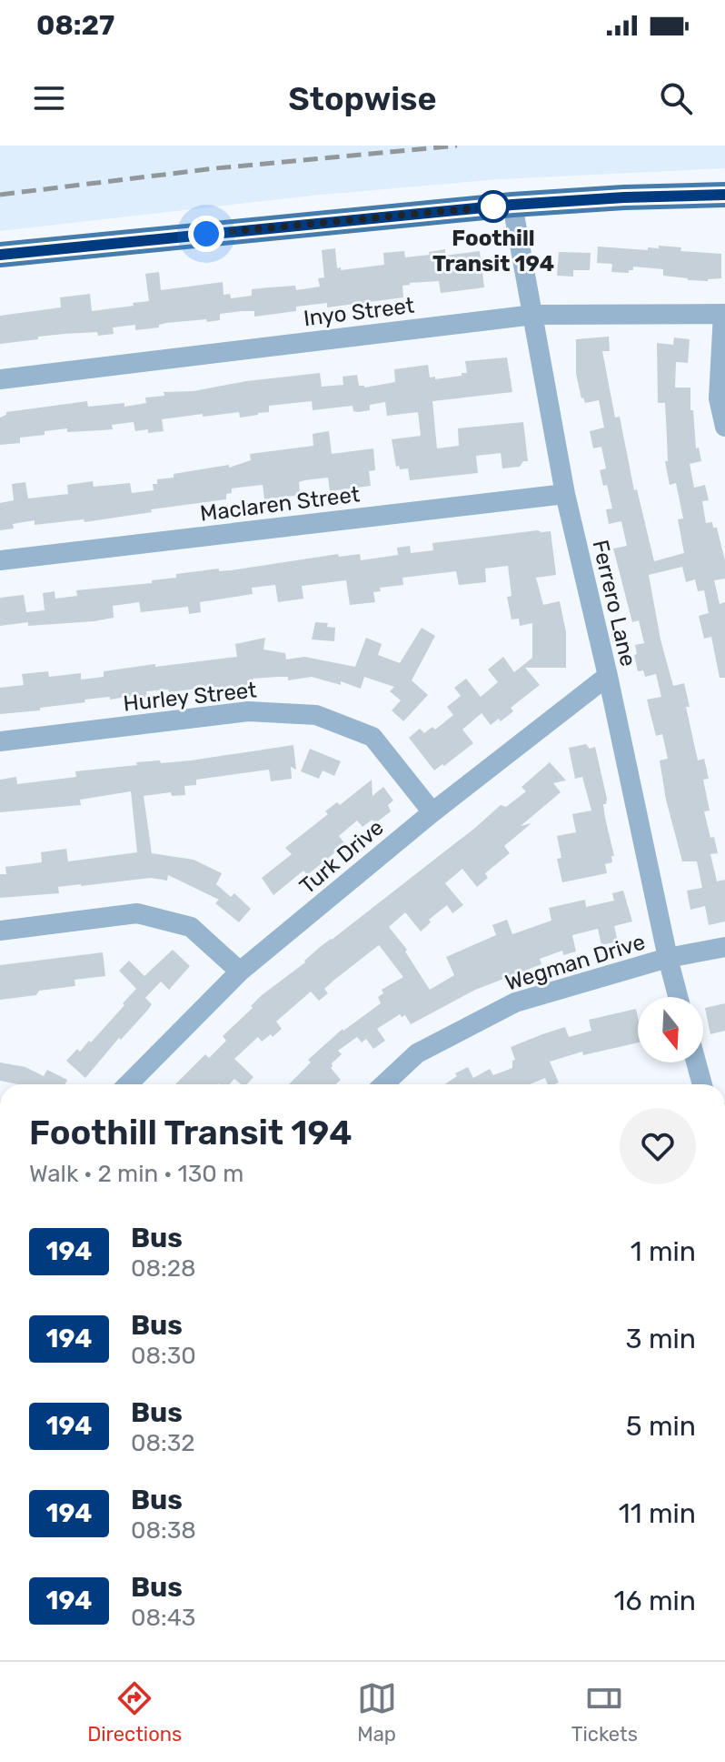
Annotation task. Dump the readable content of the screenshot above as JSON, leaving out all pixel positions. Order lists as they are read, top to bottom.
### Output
{
  "streets": {
    "street": [
      "Inyo Street",
      "Maclaren Street",
      "Ferrero Lane",
      "Hurley Street",
      "Turk Drive",
      "Wegman Drive"
    ]
  },
  "crossings": [
    ["Inyo Street", "Ferrero Lane"],
    ["Maclaren Street", "Ferrero Lane"],
    ["Ferrero Lane", "Turk Drive"],
    ["Ferrero Lane", "Wegman Drive"],
    ["Hurley Street", "Turk Drive"]
  ],
  "places": ["Foothill Transit 194"],
  "lines": ["bus line 194"],
  "north": "bottom",
  "page": {
    "status": "08:27",
    "header": "Stopwise",
    "heading": ["Foothill Transit 194", "Walk · 2 min · 130 m"],
    "list": [
      {
        "mark": "194",
        "name": "Bus",
        "note": "08:28",
        "value": "1 min"
      },
      {
        "mark": "194",
        "name": "Bus",
        "note": "08:30",
        "value": "3 min"
      },
      {
        "mark": "194",
        "name": "Bus",
        "note": "08:32",
        "value": "5 min"
      },
      {
        "mark": "194",
        "name": "Bus",
        "note": "08:38",
        "value": "11 min"
      },
      {
        "mark": "194",
        "name": "Bus",
        "note": "08:43",
        "value": "16 min"
      }
    ],
    "tabs": ["Directions", "Map", "Tickets"]
  }
}
